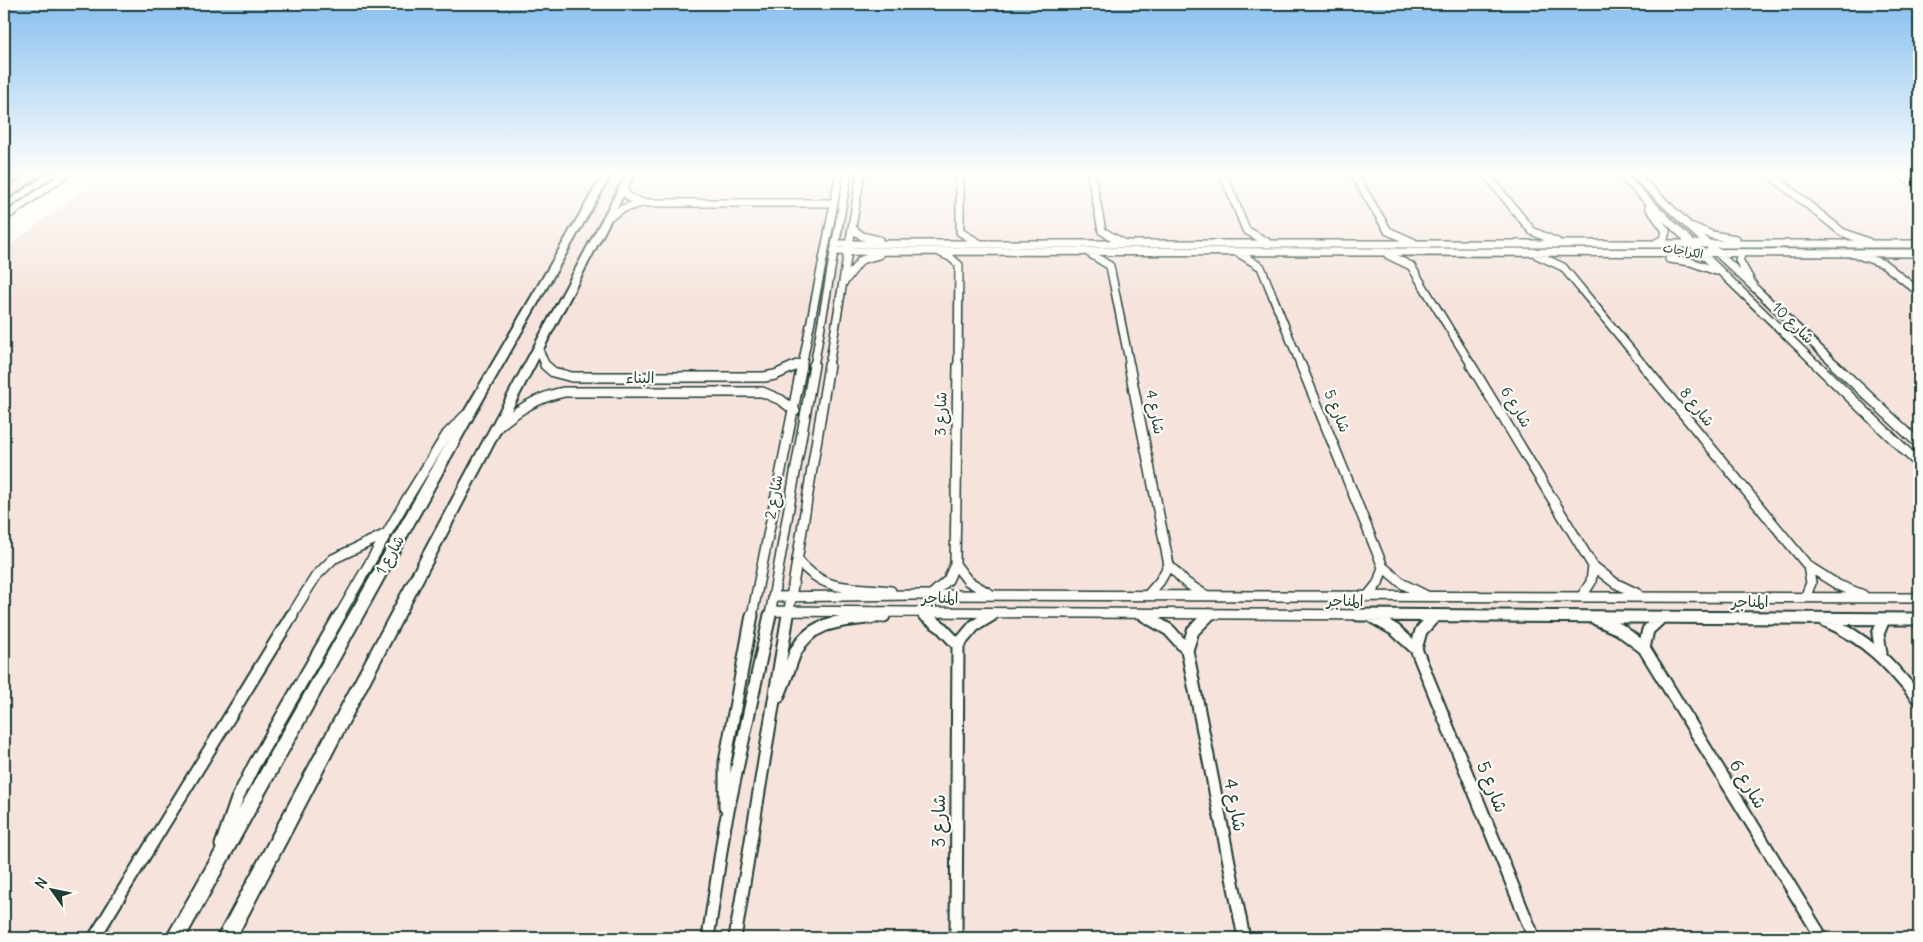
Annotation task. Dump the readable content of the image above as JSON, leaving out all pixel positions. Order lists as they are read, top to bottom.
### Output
{
  "streets": {
    "street": [
      "الكراجات",
      "شارع 10",
      "البناء",
      "شارع 6",
      "شارع 8",
      "شارع 5",
      "شارع 4",
      "شارع 3",
      "شارع 2",
      "شارع 1",
      "المناجر"
    ]
  },
  "crossings": [
    ["الكراجات", "شارع 10"],
    ["الكراجات", "شارع 8"],
    ["الكراجات", "شارع 2"],
    ["البناء", "شارع 2"],
    ["شارع 6", "المناجر"],
    ["شارع 8", "المناجر"],
    ["شارع 5", "المناجر"],
    ["شارع 4", "المناجر"],
    ["شارع 2", "المناجر"]
  ],
  "north": "top left"
}
